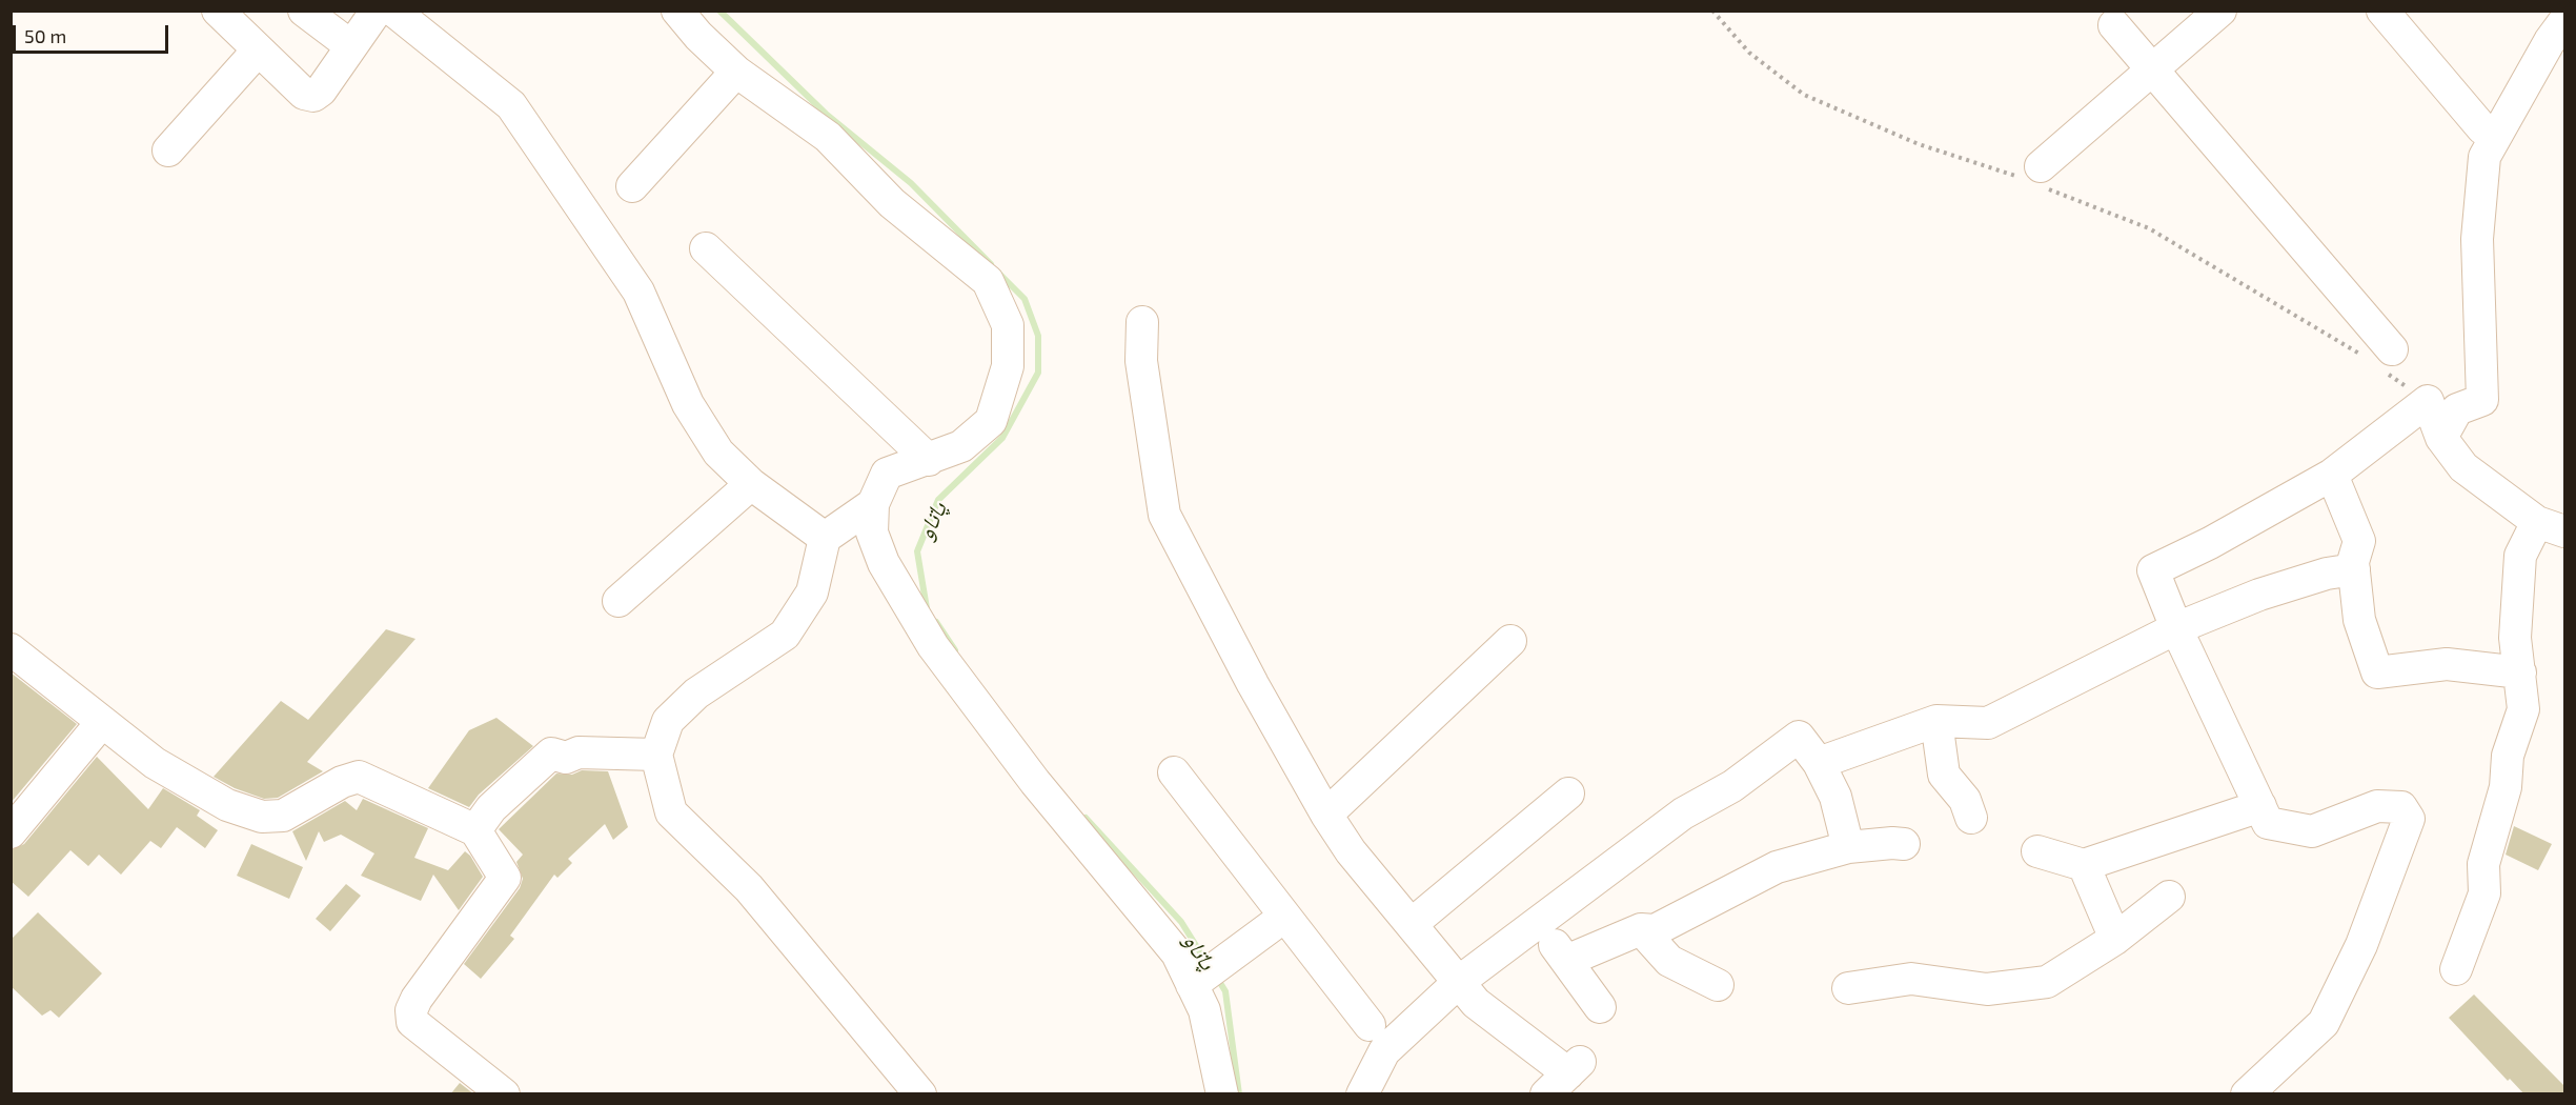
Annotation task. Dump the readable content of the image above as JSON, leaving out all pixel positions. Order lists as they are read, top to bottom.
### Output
{
  "water": ["پاتاو"],
  "scale_bar": "50 m"
}
